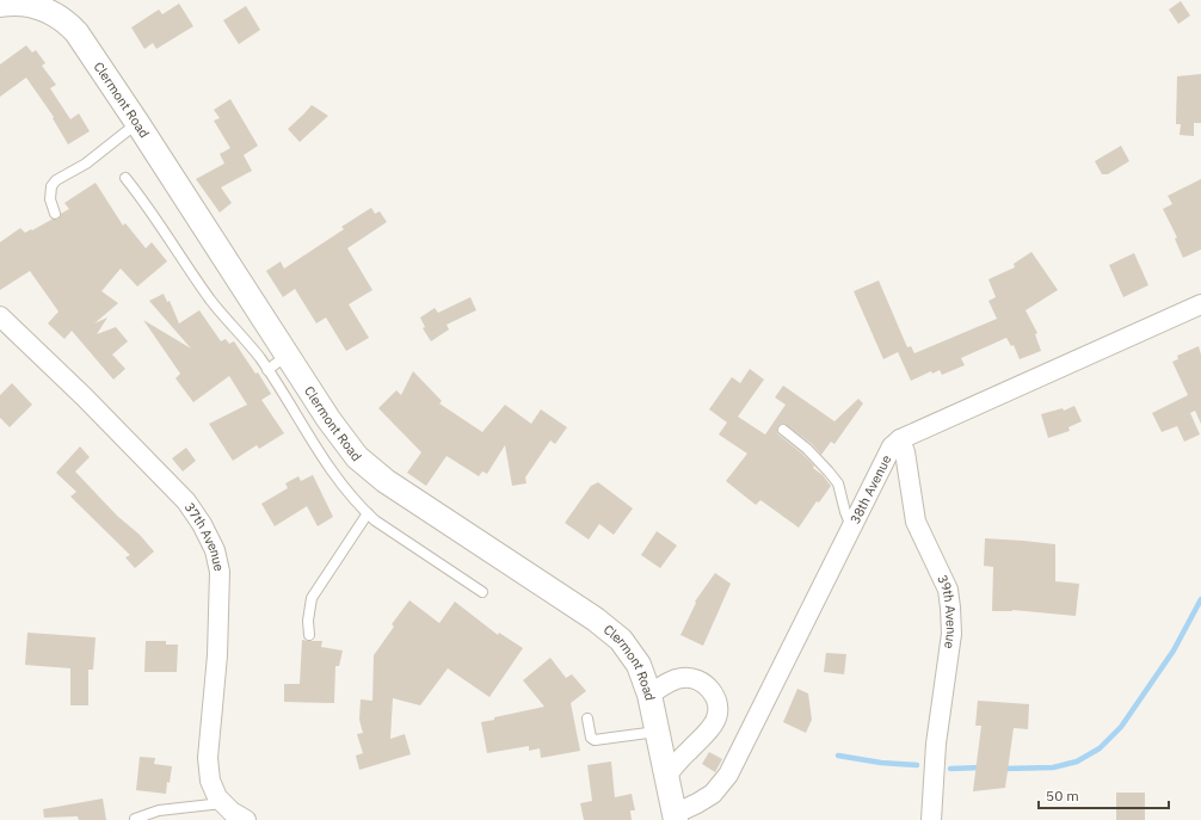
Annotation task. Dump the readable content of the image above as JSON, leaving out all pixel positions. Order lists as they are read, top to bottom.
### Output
{
  "streets": {
    "street": [
      "Clermont Road",
      "38th Avenue",
      "37th Avenue",
      "39th Avenue"
    ]
  },
  "crossings": [
    ["Clermont Road", "38th Avenue"],
    ["38th Avenue", "39th Avenue"]
  ],
  "scale_bar": "50 m"
}
